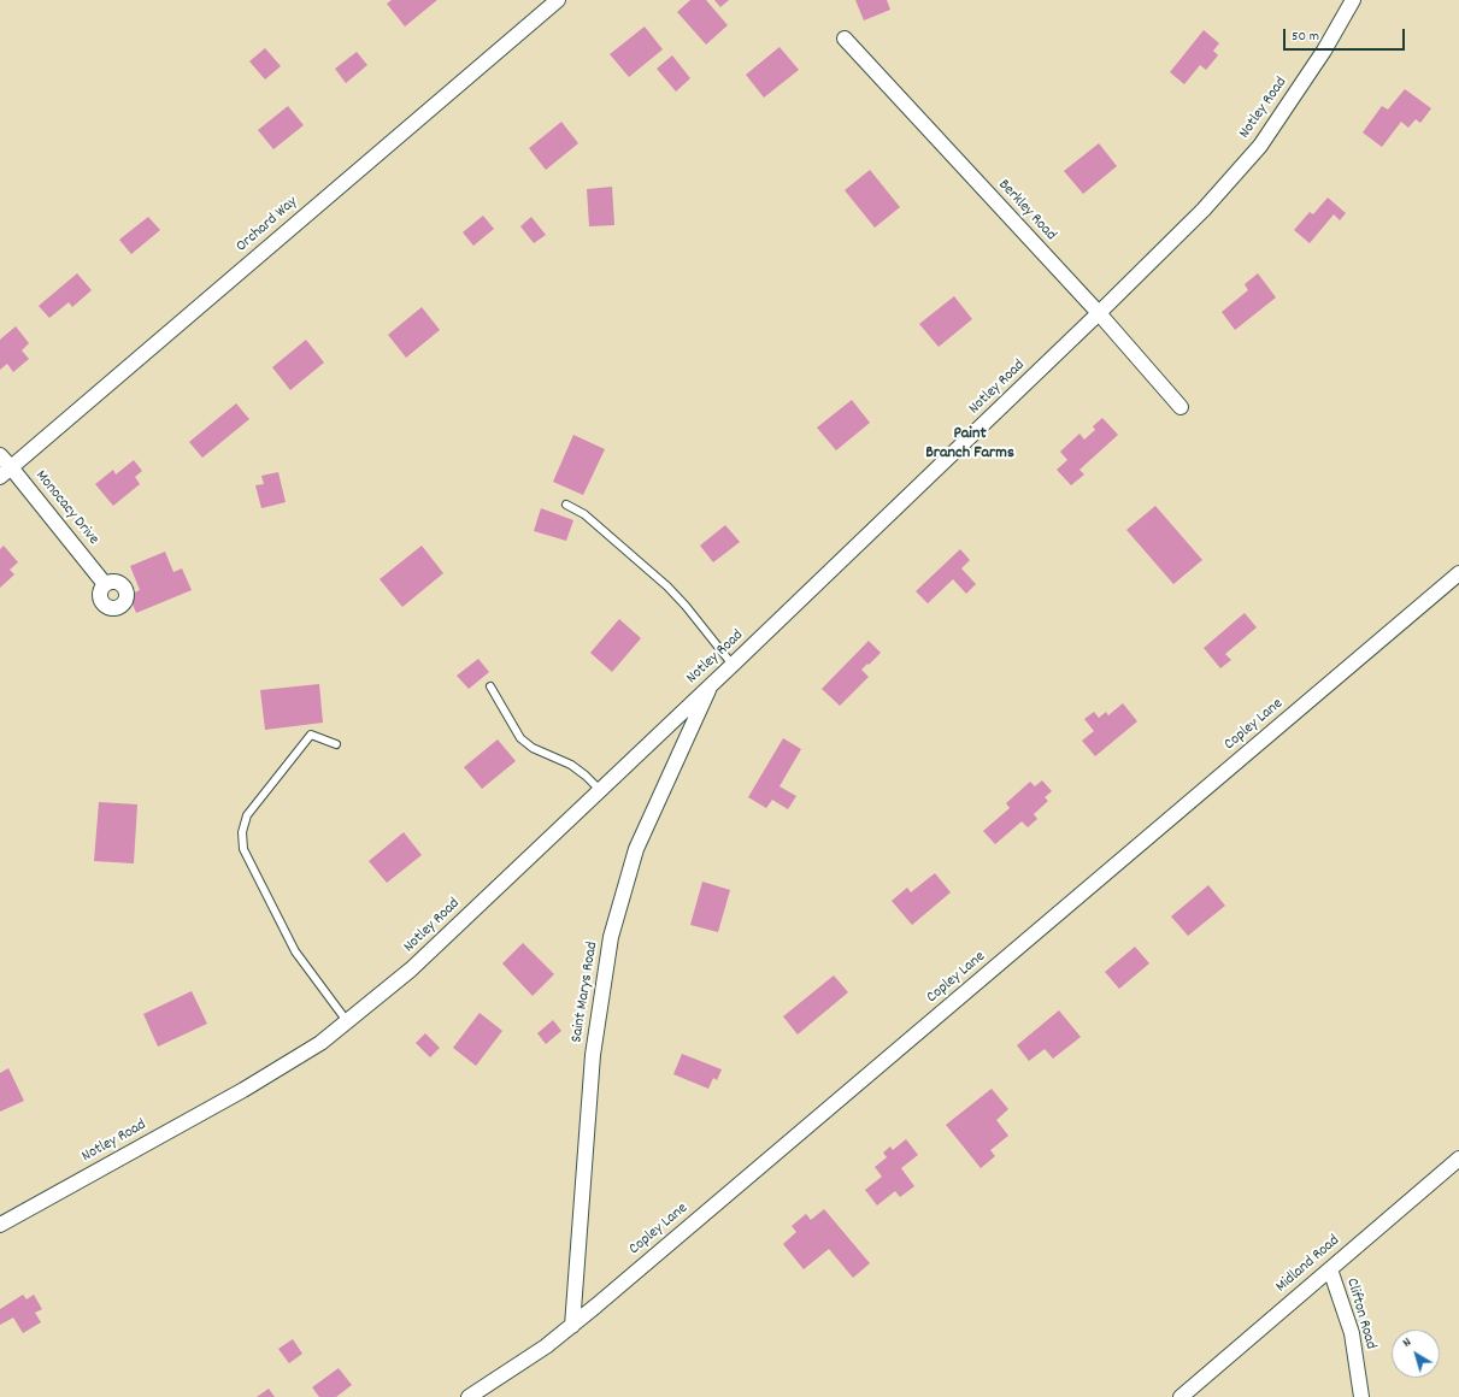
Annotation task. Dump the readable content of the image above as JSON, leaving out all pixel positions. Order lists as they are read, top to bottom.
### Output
{
  "streets": {
    "street": [
      "Notley Road",
      "Berkley Road",
      "Orchard Way",
      "Monocacy Drive",
      "Copley Lane",
      "Saint Marys Road",
      "Midland Road",
      "Clifton Road"
    ]
  },
  "crossings": [
    ["Notley Road", "Berkley Road"],
    ["Notley Road", "Saint Marys Road"],
    ["Orchard Way", "Monocacy Drive"],
    ["Copley Lane", "Saint Marys Road"],
    ["Midland Road", "Clifton Road"]
  ],
  "districts": ["Paint Branch Farms"],
  "scale_bar": "50 m",
  "north": "top left"
}
